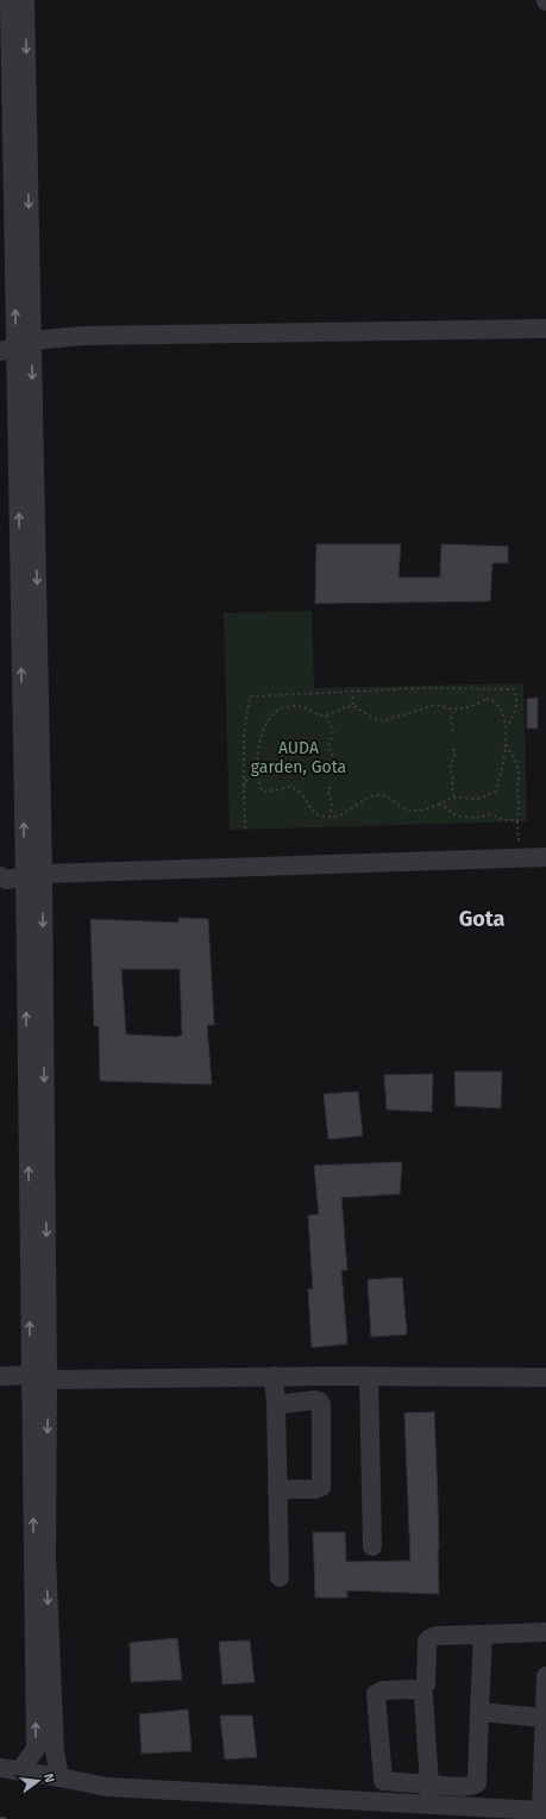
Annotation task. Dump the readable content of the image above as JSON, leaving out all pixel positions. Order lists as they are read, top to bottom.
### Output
{
  "districts": ["Gota"],
  "parks": ["AUDA garden, Gota"],
  "north": "right"
}
